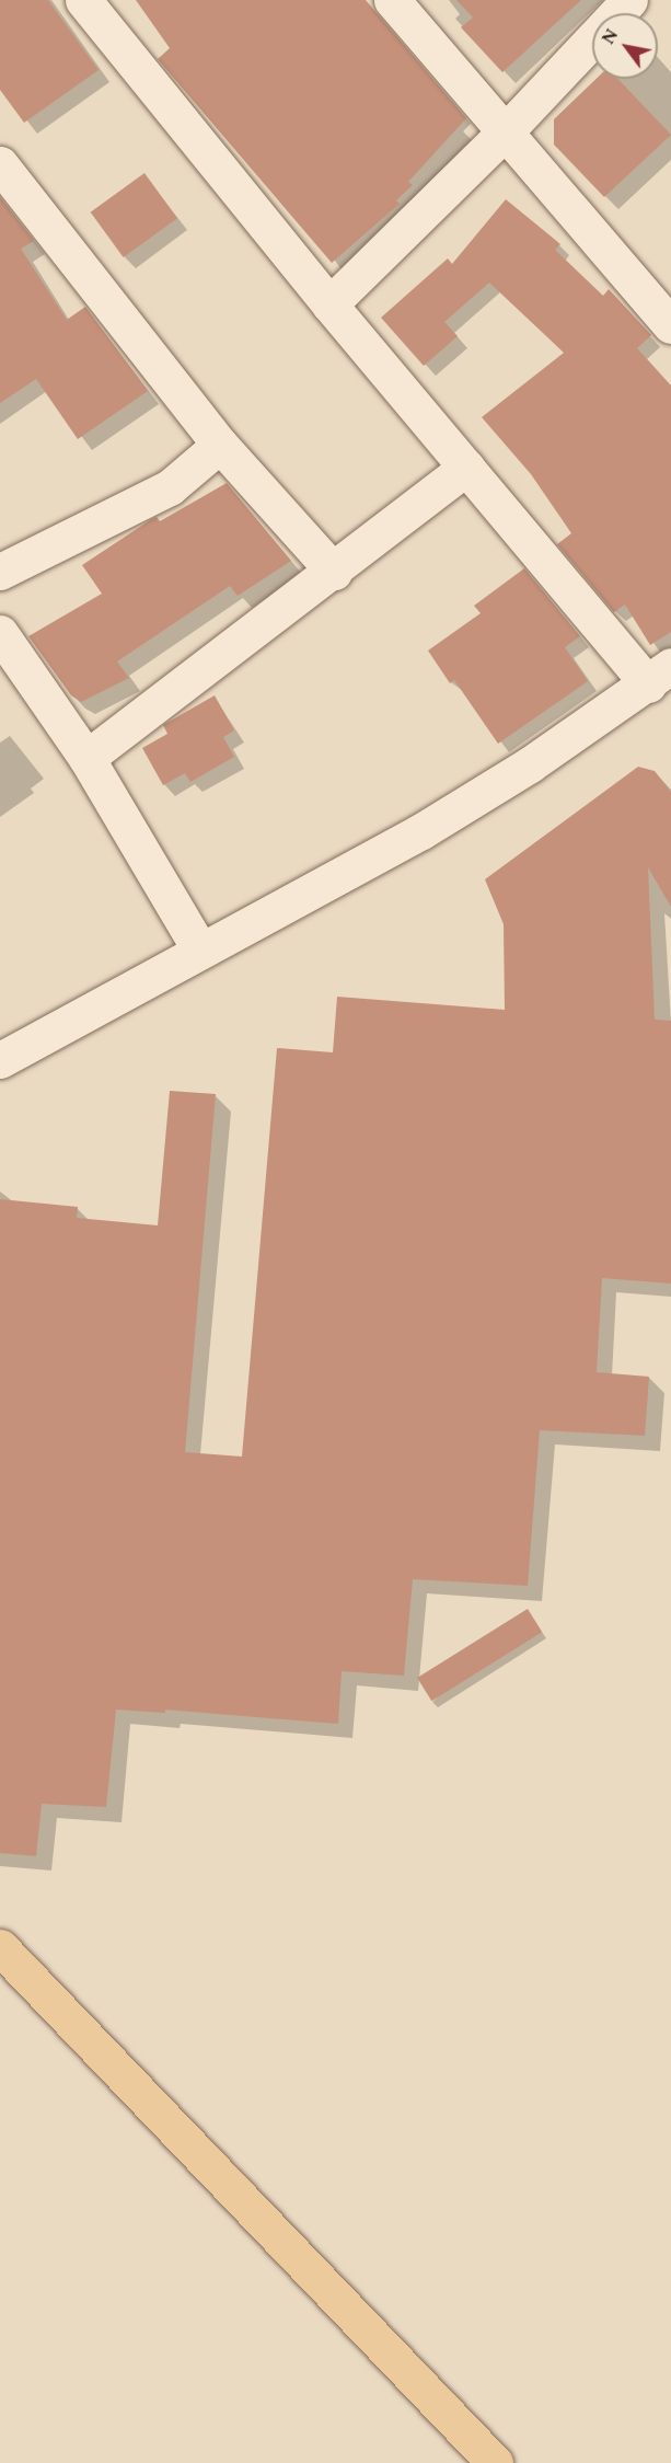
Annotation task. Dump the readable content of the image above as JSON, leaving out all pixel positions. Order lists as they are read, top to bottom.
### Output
{
  "north": "top left"
}
